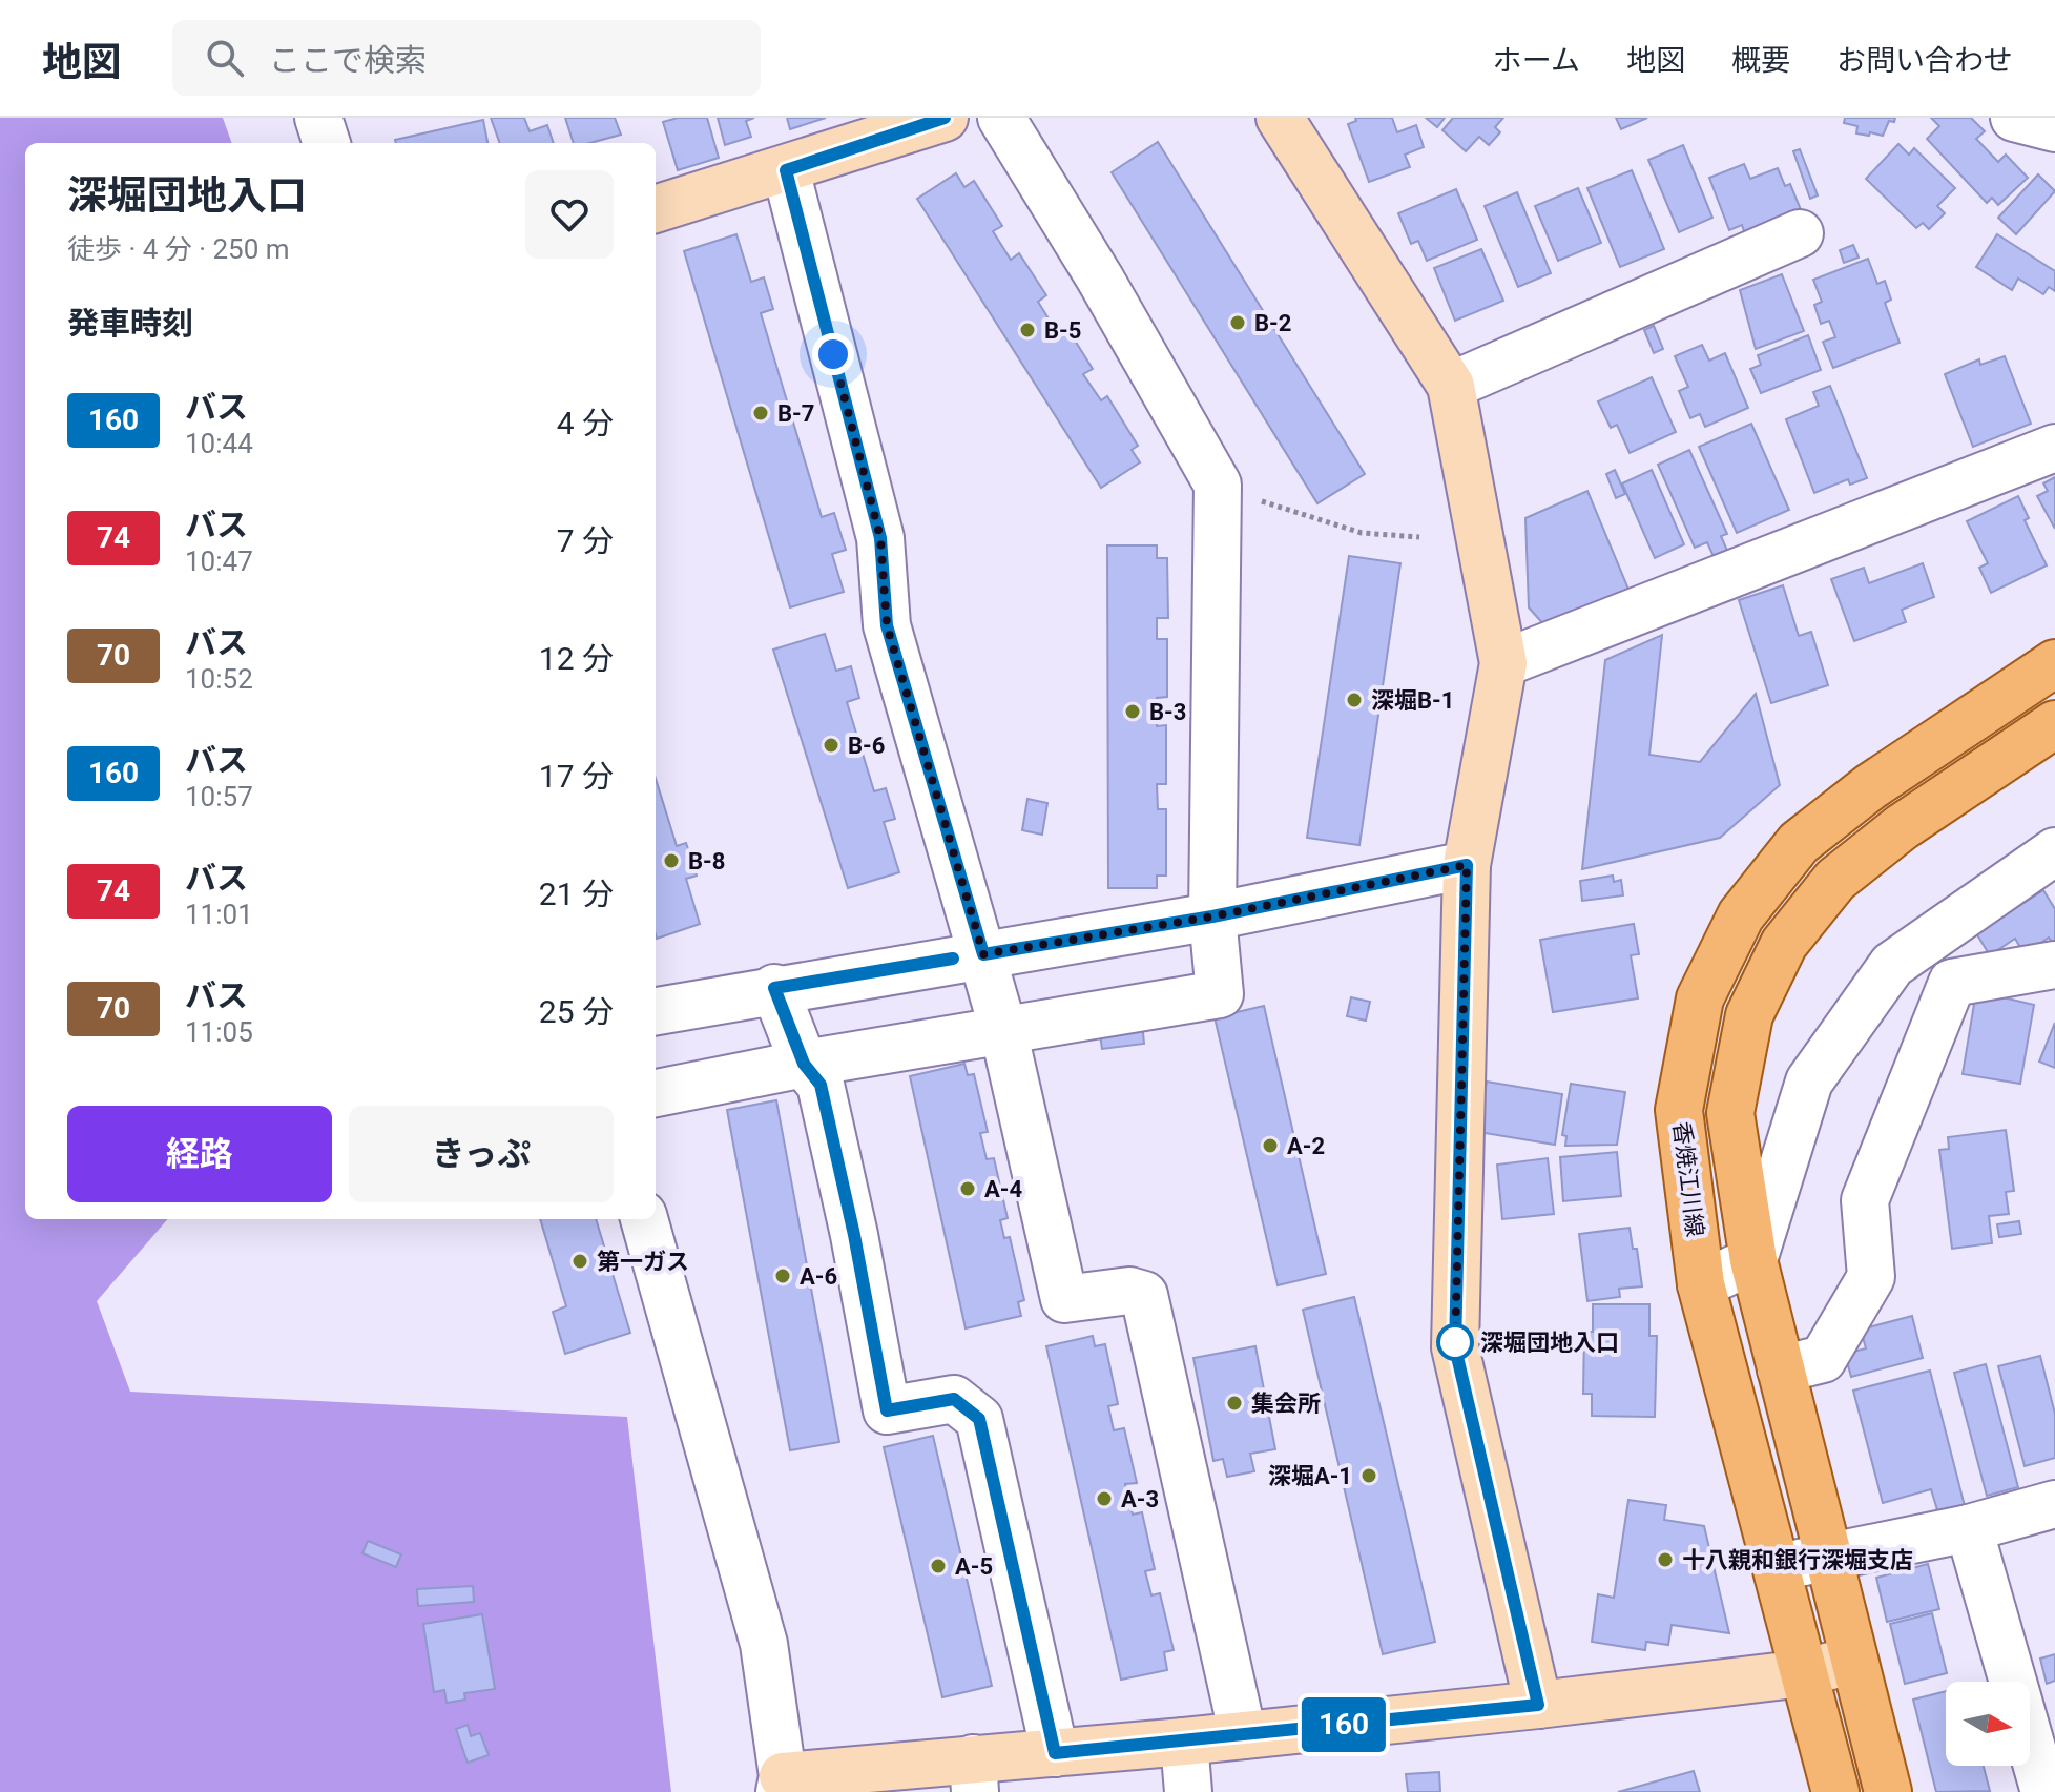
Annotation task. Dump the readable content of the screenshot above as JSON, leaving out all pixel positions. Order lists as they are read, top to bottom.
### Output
{
  "streets": {
    "main road": ["香焼江川線"]
  },
  "places": [
    "B-2",
    "B-5",
    "B-7",
    "深堀B-1",
    "B-3",
    "B-6",
    "B-8",
    "A-2",
    "A-4",
    "第一ガス",
    "A-6",
    "深堀団地入口",
    "集会所",
    "深堀A-1",
    "A-3",
    "十八親和銀行深堀支店",
    "A-5"
  ],
  "lines": ["bus line 160"],
  "north": "right",
  "page": {
    "header": "地図",
    "search": "ここで検索",
    "nav": [
      "ホーム",
      "地図",
      "概要",
      "お問い合わせ"
    ],
    "on_map": "160",
    "heading": [
      ["深堀団地入口", "徒歩 · 4 分 · 250 m"],
      "発車時刻"
    ],
    "list": [
      {
        "mark": "160",
        "name": "バス",
        "note": "10:44",
        "value": "4 分"
      },
      {
        "mark": "74",
        "name": "バス",
        "note": "10:47",
        "value": "7 分"
      },
      {
        "mark": "70",
        "name": "バス",
        "note": "10:52",
        "value": "12 分"
      },
      {
        "mark": "160",
        "name": "バス",
        "note": "10:57",
        "value": "17 分"
      },
      {
        "mark": "74",
        "name": "バス",
        "note": "11:01",
        "value": "21 分"
      },
      {
        "mark": "70",
        "name": "バス",
        "note": "11:05",
        "value": "25 分"
      }
    ],
    "buttons": ["経路", "きっぷ"]
  }
}
